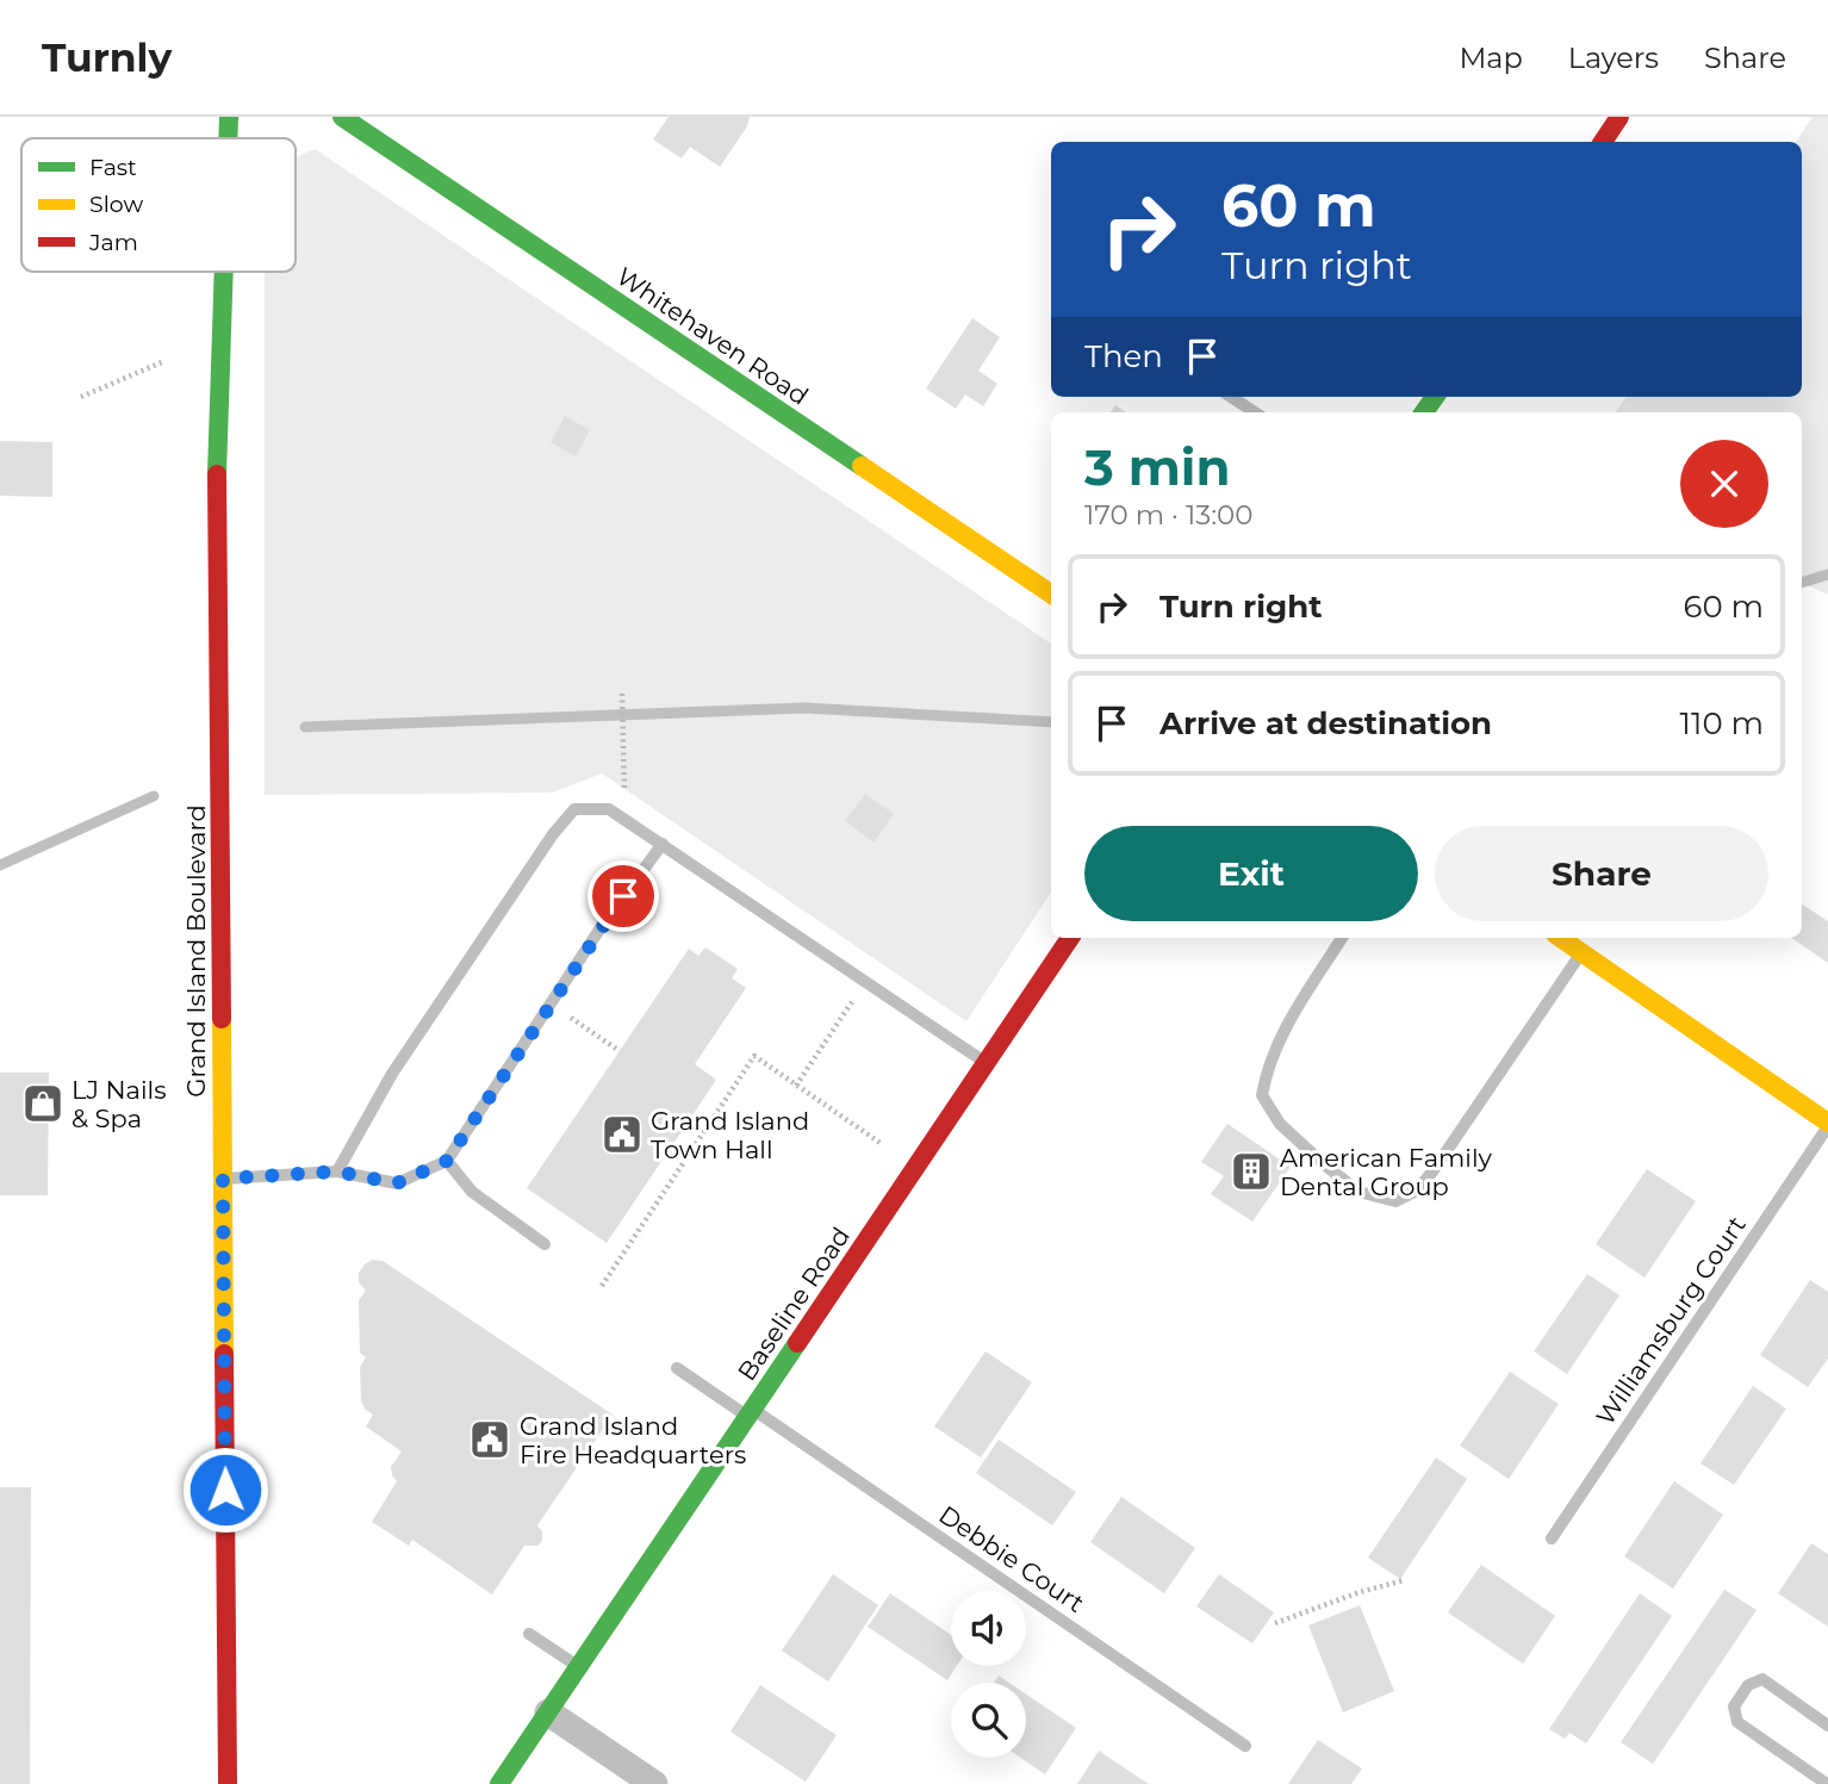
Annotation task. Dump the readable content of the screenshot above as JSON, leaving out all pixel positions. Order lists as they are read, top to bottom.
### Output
{
  "streets": {
    "street": ["Whitehaven Road", "Grand Island Boulevard", "Baseline Road"],
    "lane": ["Williamsburg Court", "Debbie Court"]
  },
  "crossings": [
    ["Baseline Road", "Debbie Court"]
  ],
  "places": {
    "shop": ["LJ Nails & Spa"],
    "public building": ["Grand Island Town Hall", "Grand Island Fire Headquarters"],
    "building": ["American Family Dental Group"]
  },
  "legend": ["Fast", "Slow", "Jam"],
  "page": {
    "header": "Turnly",
    "nav": ["Map", "Layers", "Share"],
    "turn": ["60 m", "Turn right"],
    "then": "Then",
    "heading": ["3 min", "170 m · 13:00"],
    "list": [
      {
        "name": "Turn right",
        "value": "60 m"
      },
      {
        "name": "Arrive at destination",
        "value": "110 m"
      }
    ],
    "buttons": ["Exit", "Share"]
  }
}
